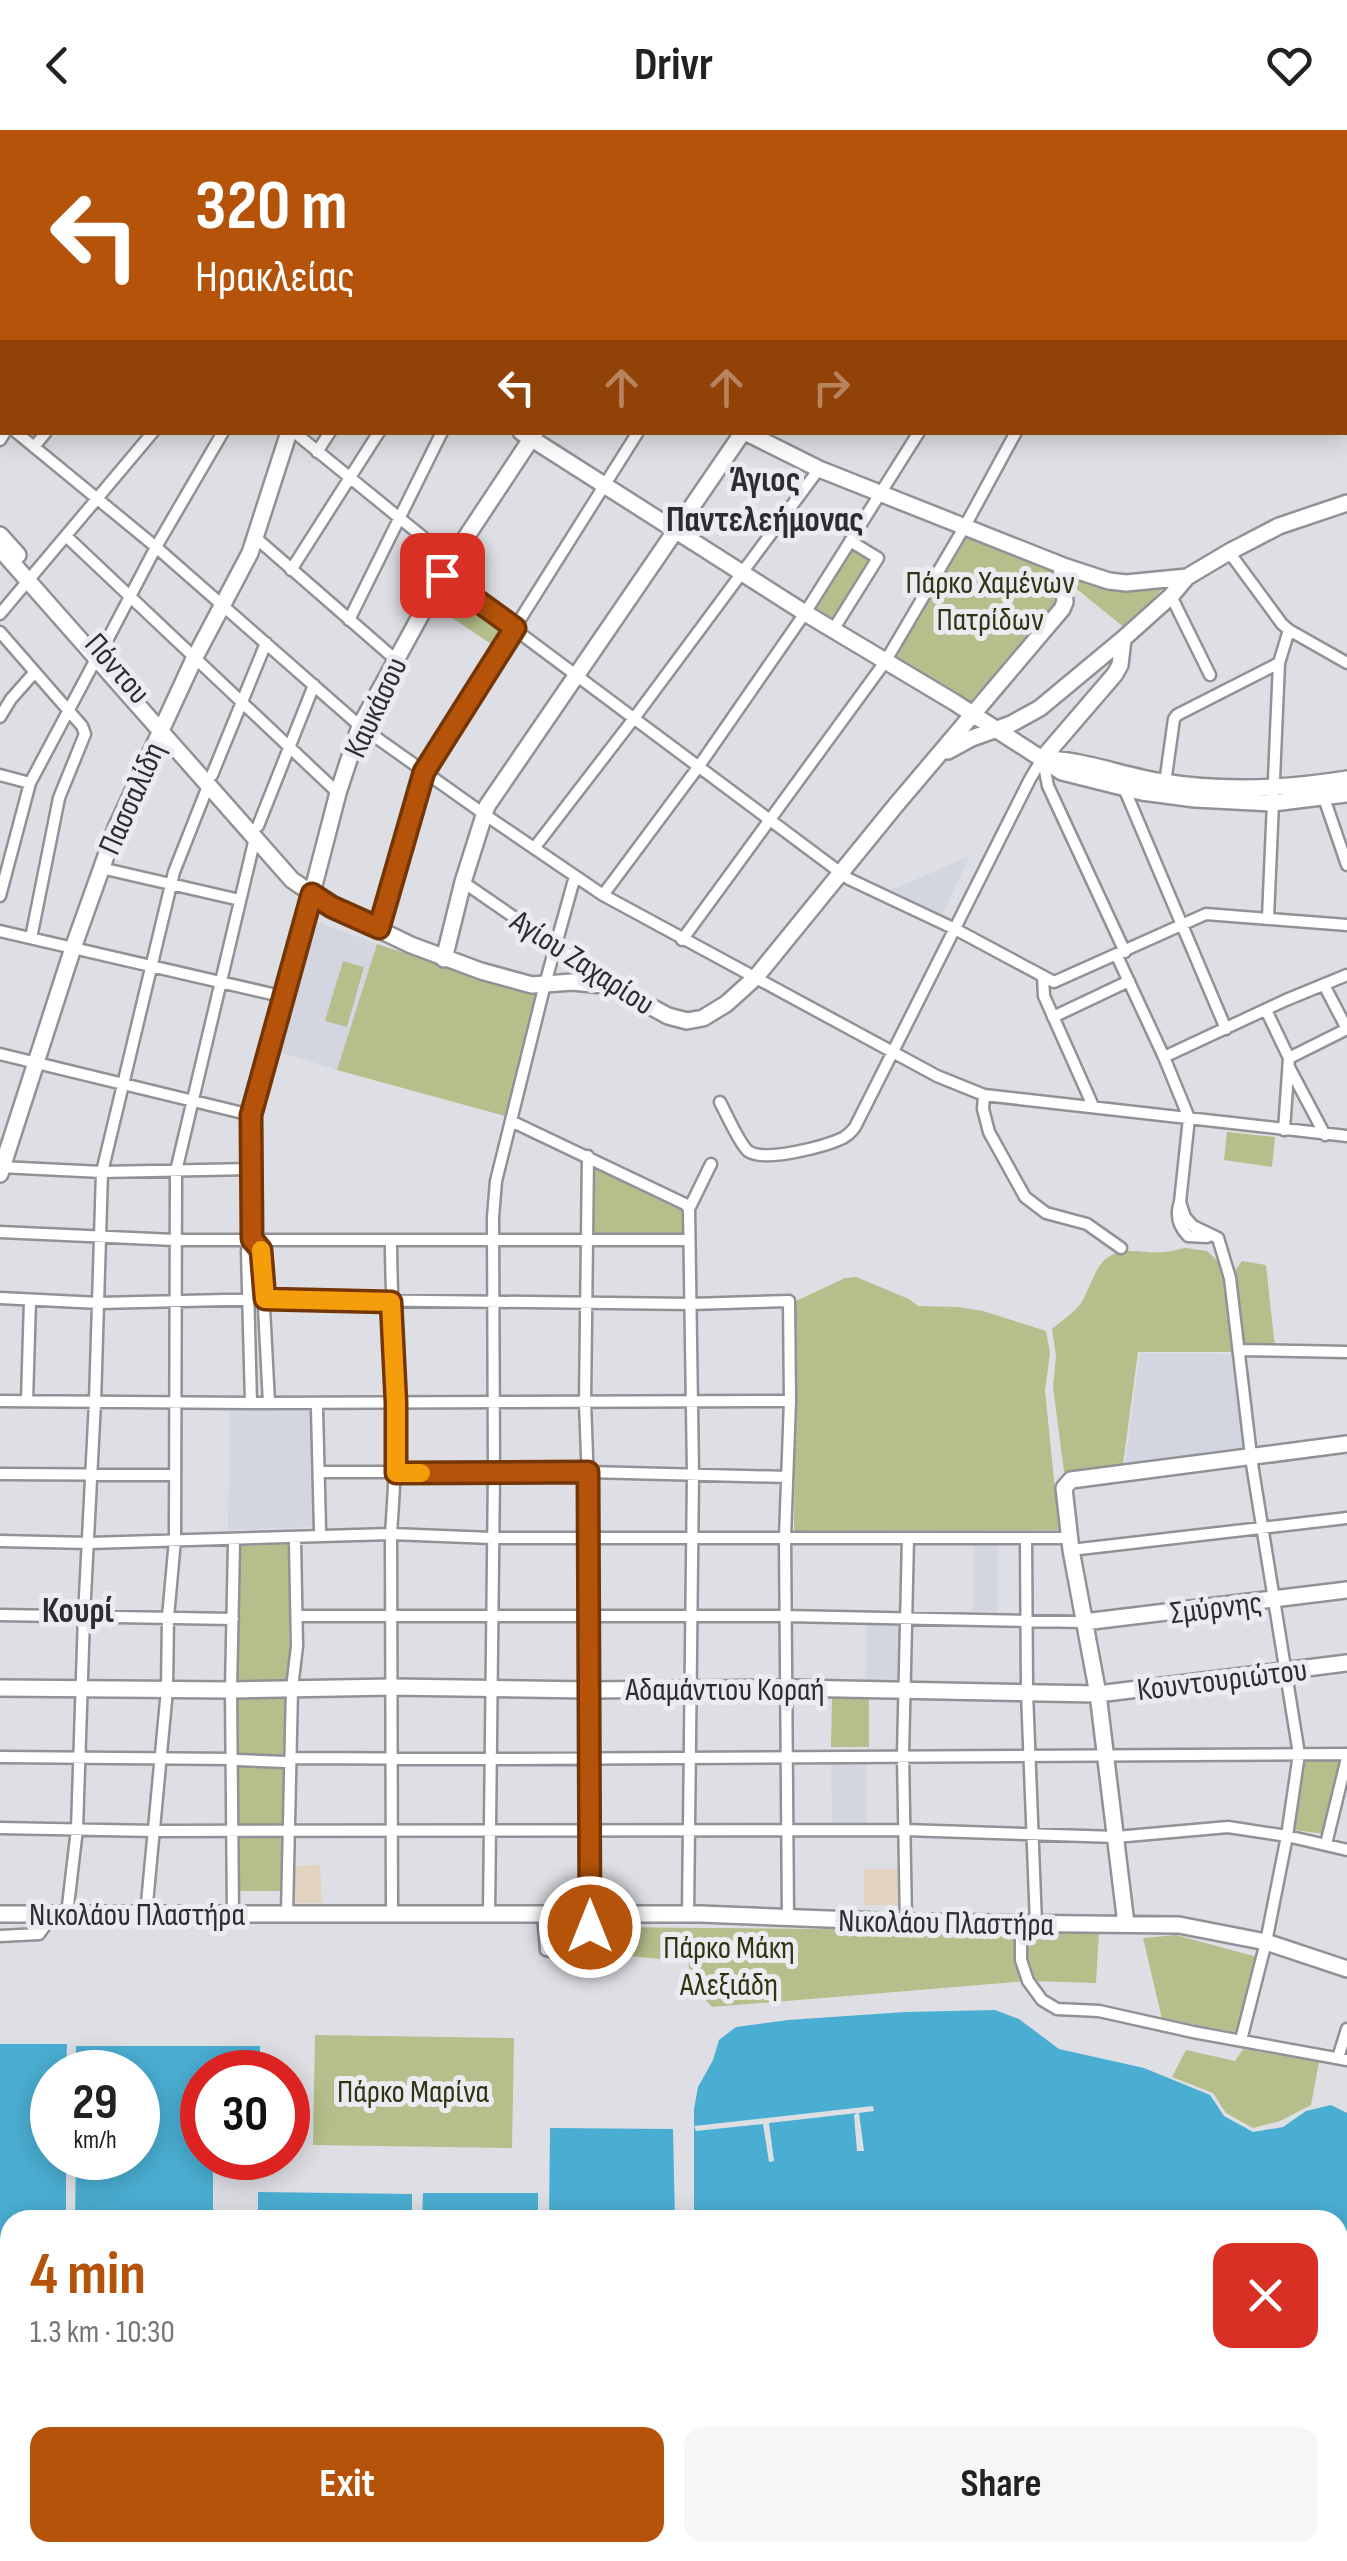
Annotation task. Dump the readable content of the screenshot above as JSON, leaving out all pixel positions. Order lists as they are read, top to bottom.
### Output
{
  "streets": {
    "main road": [
      "Πόντου",
      "Καυκάσου",
      "Πασσαλίδη",
      "Αγίου Ζαχαρίου",
      "Σμύρνης",
      "Κουντουριώτου",
      "Αδαμάντιου Κοραή",
      "Νικολάου Πλαστήρα"
    ]
  },
  "crossings": [
    ["Πόντου", "Καυκάσου"],
    ["Πόντου", "Πασσαλίδη"],
    ["Πόντου", "Αγίου Ζαχαρίου"],
    ["Κουντουριώτου", "Αδαμάντιου Κοραή"]
  ],
  "districts": ["Άγιος Παντελεήμονας", "Κουρί"],
  "parks": ["Πάρκο Χαμένων Πατρίδων", "Πάρκο Μάκη Αλεξιάδη", "Πάρκο Μαρίνα"],
  "page": {
    "header": "Drivr",
    "turn": ["320 m", "Ηρακλείας"],
    "speed": "29 km/h",
    "limit": "30",
    "heading": ["4 min", "1.3 km · 10:30"],
    "buttons": ["Exit", "Share"]
  }
}
